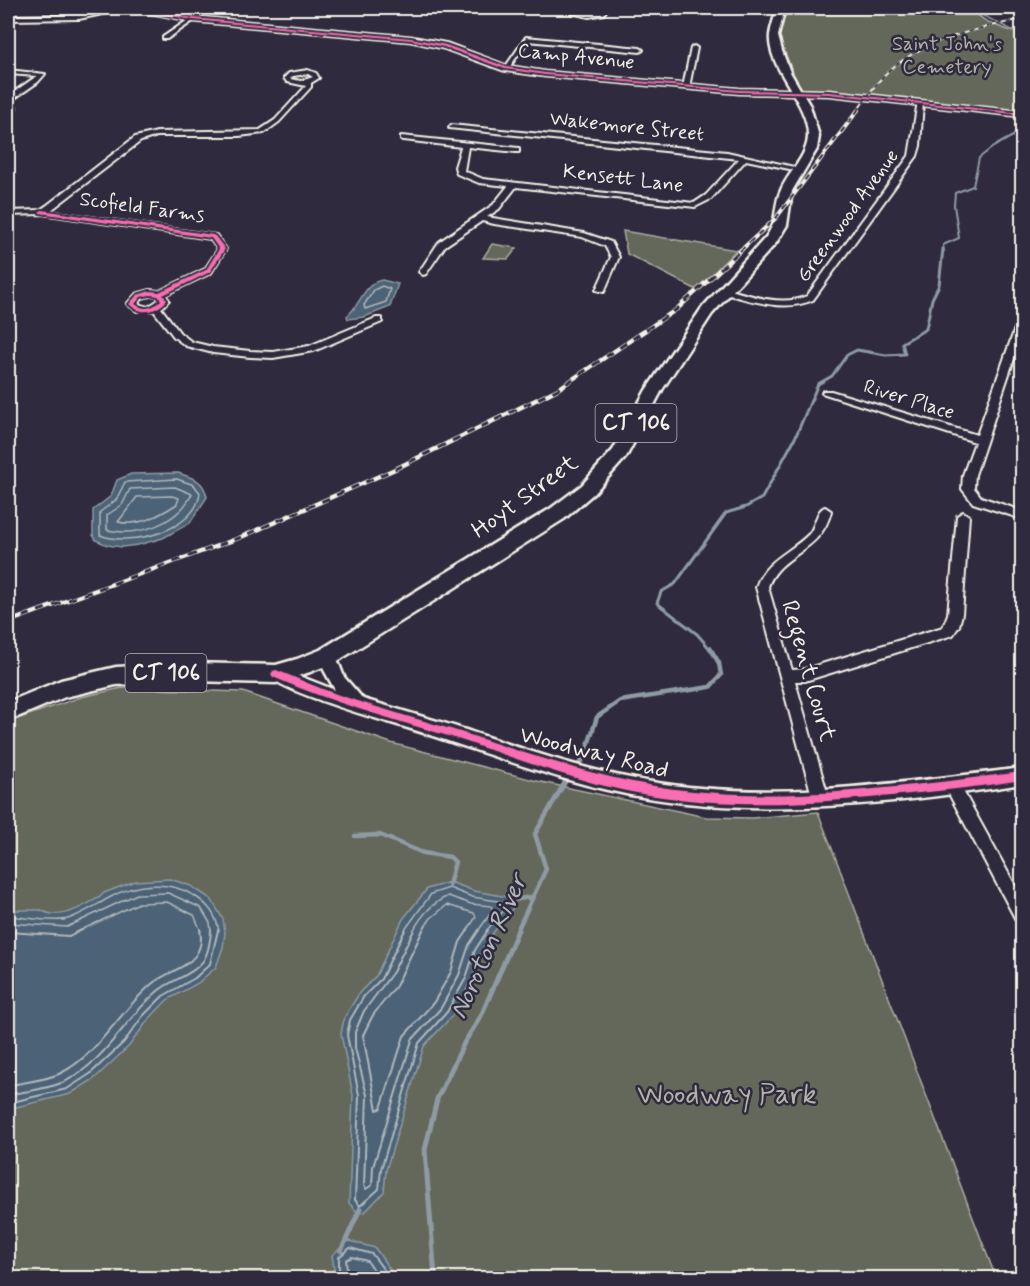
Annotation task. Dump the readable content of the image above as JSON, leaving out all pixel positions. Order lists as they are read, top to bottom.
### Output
{
  "streets": {
    "main road": ["CT 106", "Hoyt Street"],
    "street": [
      "Camp Avenue",
      "Wakemore Street",
      "Kensett Lane",
      "Scofield Farms",
      "Greenwood Avenue",
      "River Place",
      "Regent Court",
      "Woodway Road"
    ]
  },
  "crossings": [
    ["Camp Avenue", "Greenwood Avenue"],
    ["Camp Avenue", "Hoyt Street"],
    ["Wakemore Street", "Kensett Lane"],
    ["Wakemore Street", "Hoyt Street"],
    ["Greenwood Avenue", "Hoyt Street"],
    ["Hoyt Street", "Woodway Road"],
    ["Regent Court", "Woodway Road"]
  ],
  "water": ["Noroton River"],
  "parks": ["Saint John's Cemetery", "Woodway Park"]
}
